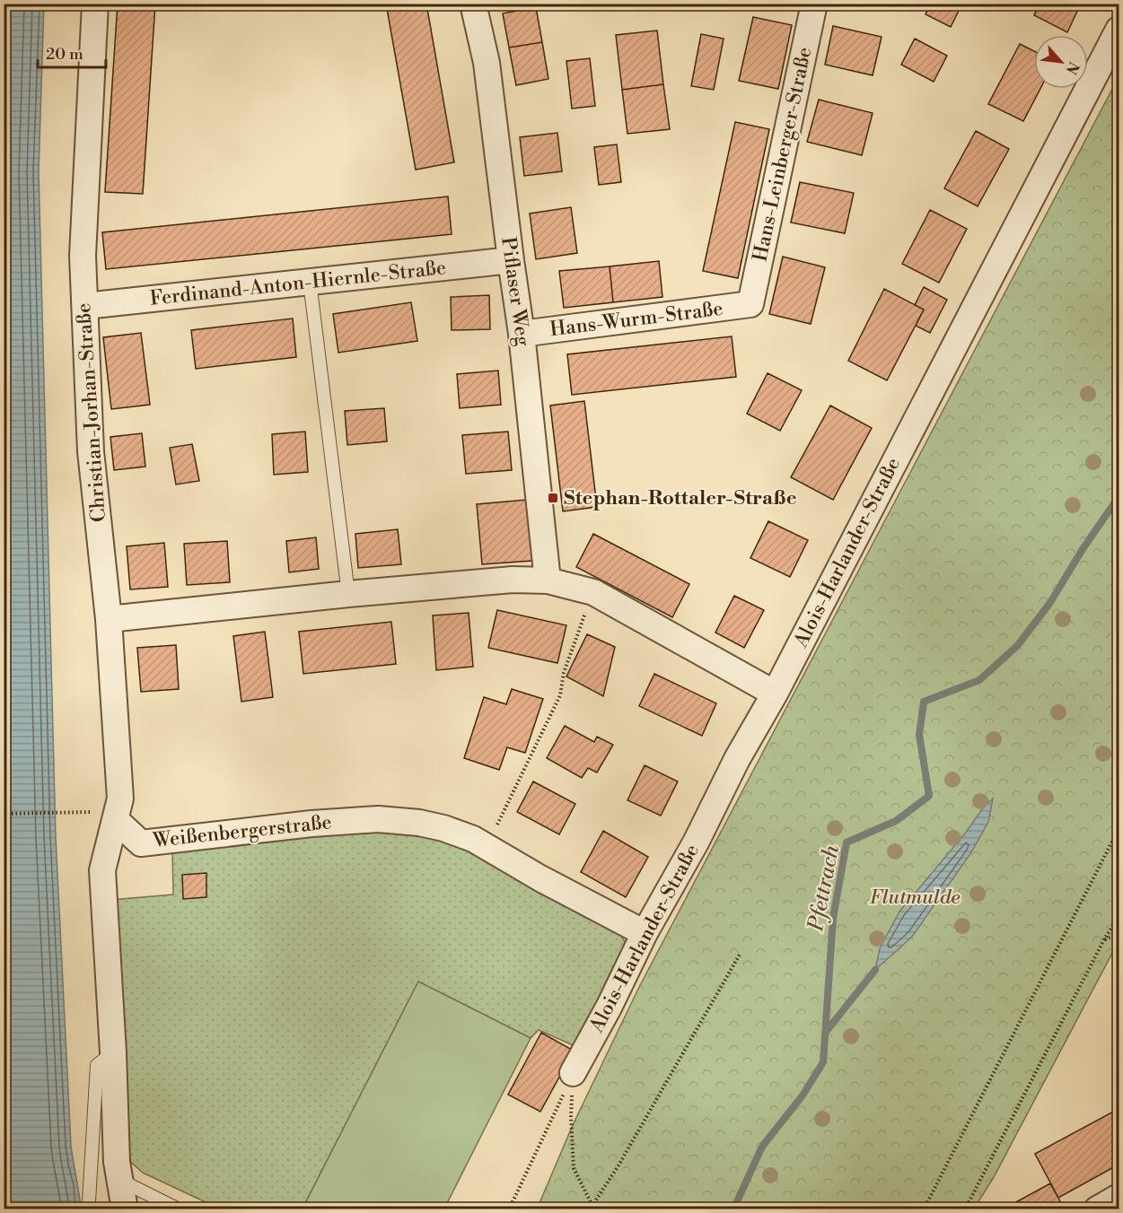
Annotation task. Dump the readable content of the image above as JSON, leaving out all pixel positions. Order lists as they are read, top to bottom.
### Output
{
  "streets": {
    "street": [
      "Hans-Leinberger-Straße",
      "Ferdinand-Anton-Hiernle-Straße",
      "Piflaser Weg",
      "Hans-Wurm-Straße",
      "Christian-Jorhan-Straße",
      "Alois-Harlander-Straße",
      "Weißenbergerstraße"
    ]
  },
  "crossings": [
    ["Hans-Leinberger-Straße", "Hans-Wurm-Straße"],
    ["Ferdinand-Anton-Hiernle-Straße", "Piflaser Weg"],
    ["Ferdinand-Anton-Hiernle-Straße", "Christian-Jorhan-Straße"],
    ["Piflaser Weg", "Hans-Wurm-Straße"],
    ["Christian-Jorhan-Straße", "Weißenbergerstraße"],
    ["Alois-Harlander-Straße", "Weißenbergerstraße"]
  ],
  "water": ["Pfettrach"],
  "parks": ["Flutmulde"],
  "places": {
    "transit": ["Stephan-Rottaler-Straße"]
  },
  "scale_bar": "20 m",
  "north": "bottom right"
}
